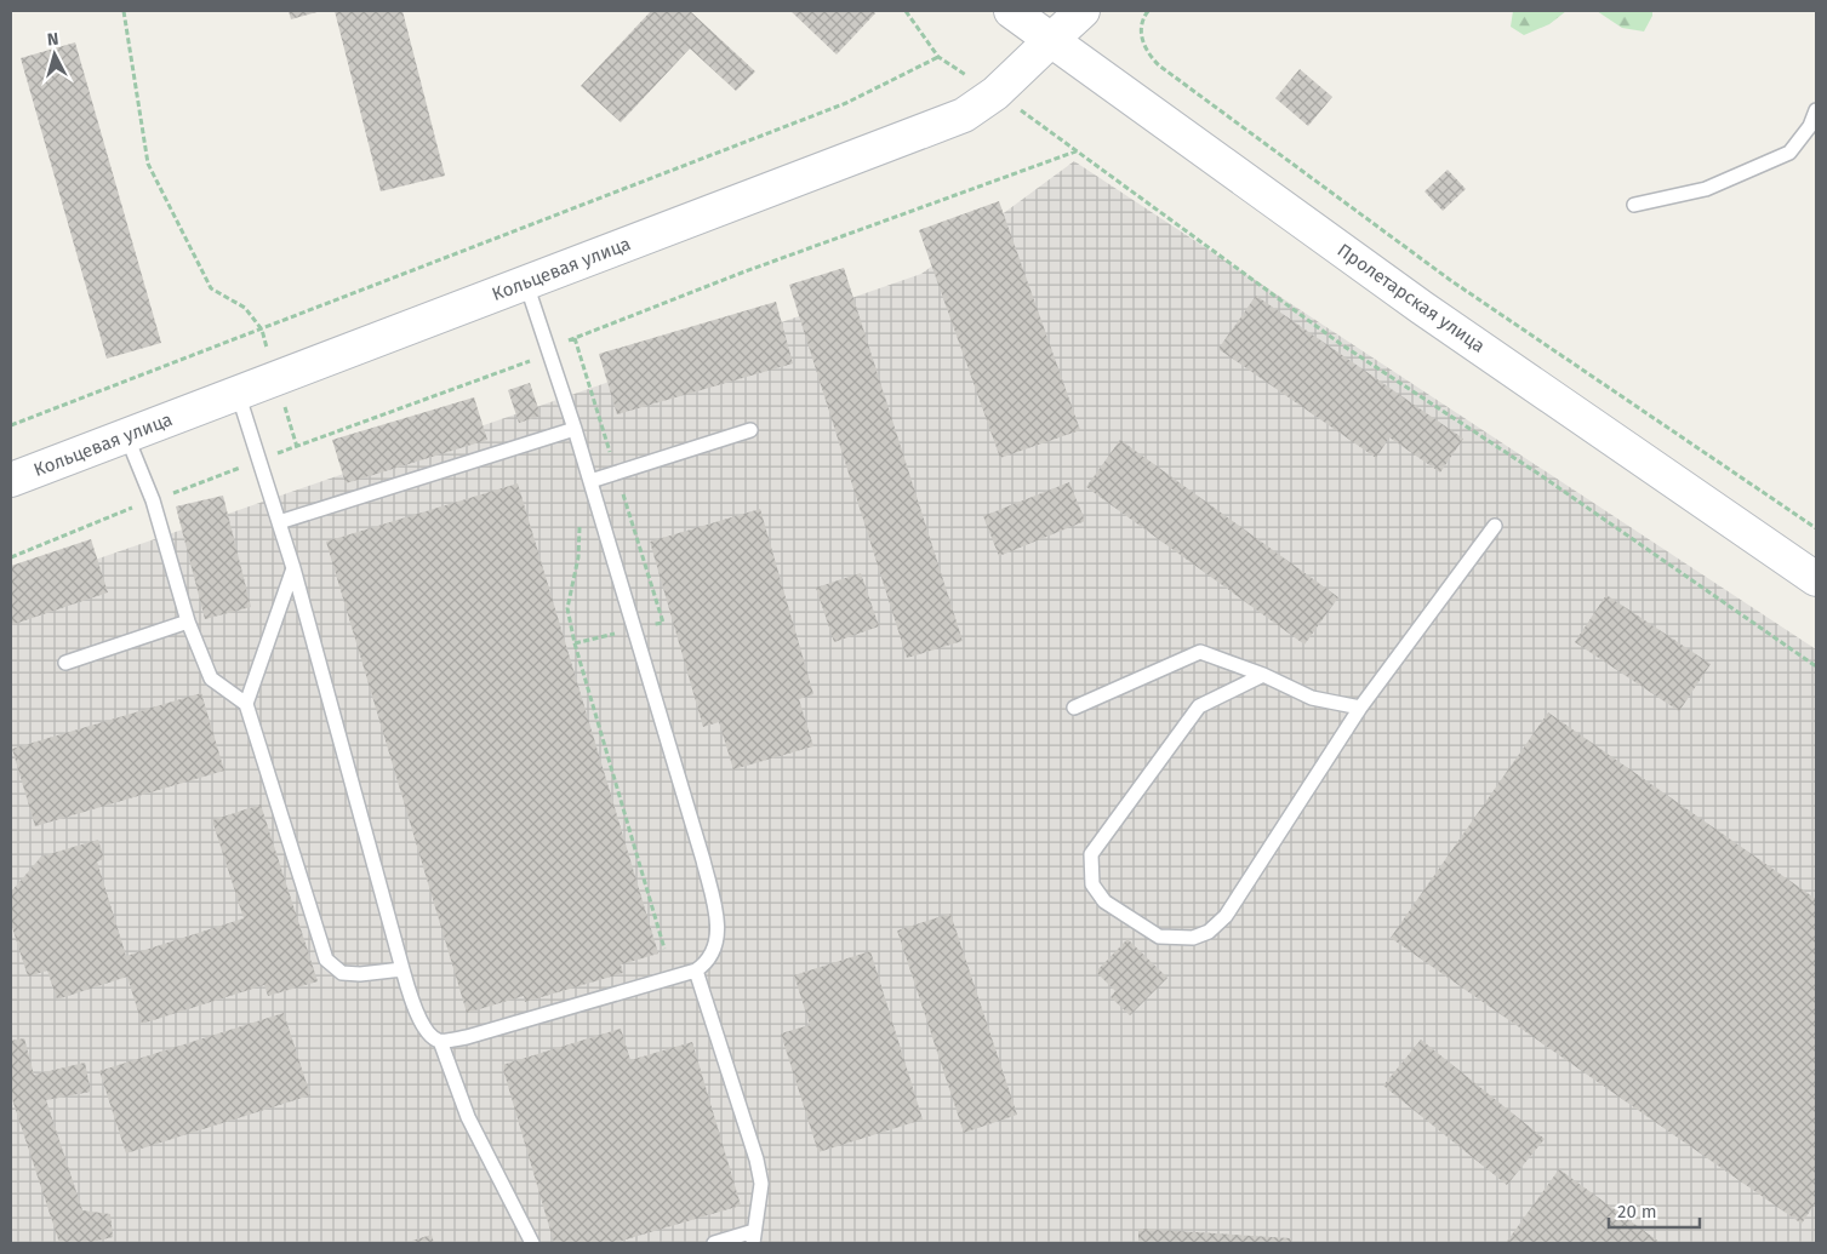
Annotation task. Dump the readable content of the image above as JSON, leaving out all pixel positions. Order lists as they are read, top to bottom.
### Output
{
  "streets": {
    "main road": ["Кольцевая улица", "Пролетарская улица"]
  },
  "crossings": [
    ["Кольцевая улица", "Пролетарская улица"]
  ],
  "scale_bar": "20 m",
  "north": "top"
}
